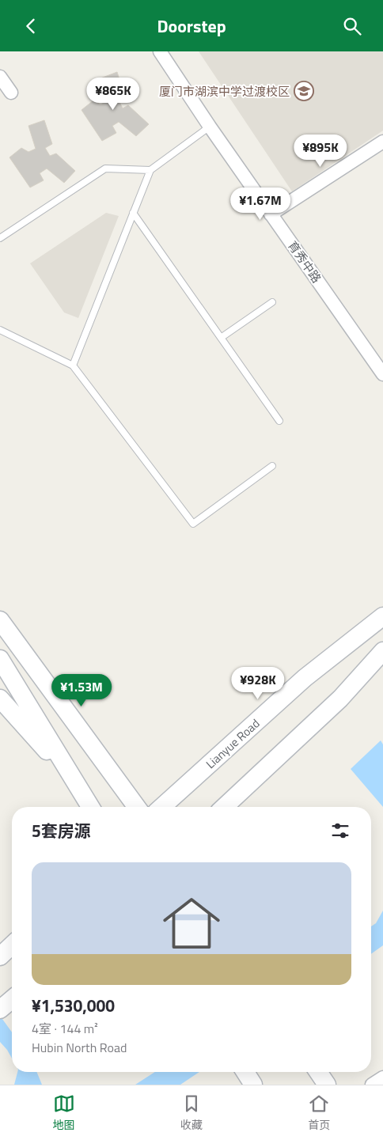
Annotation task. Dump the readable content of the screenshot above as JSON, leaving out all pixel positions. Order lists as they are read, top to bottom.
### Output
{
  "streets": {
    "main road": ["Lianyue Road"],
    "street": ["育秀中路"]
  },
  "places": {
    "school or university": ["厦门市湖滨中学过渡校区"]
  },
  "page": {
    "header": "Doorstep",
    "price": [
      "¥865K",
      "¥895K",
      "¥1.67M",
      "¥928K",
      "¥1.53M"
    ],
    "heading": "5套房源",
    "list": [
      {
        "name": "¥1,530,000",
        "note": "4室 · 144 m² · Hubin North Road"
      }
    ],
    "tabs": ["地图", "收藏", "首页"]
  }
}
